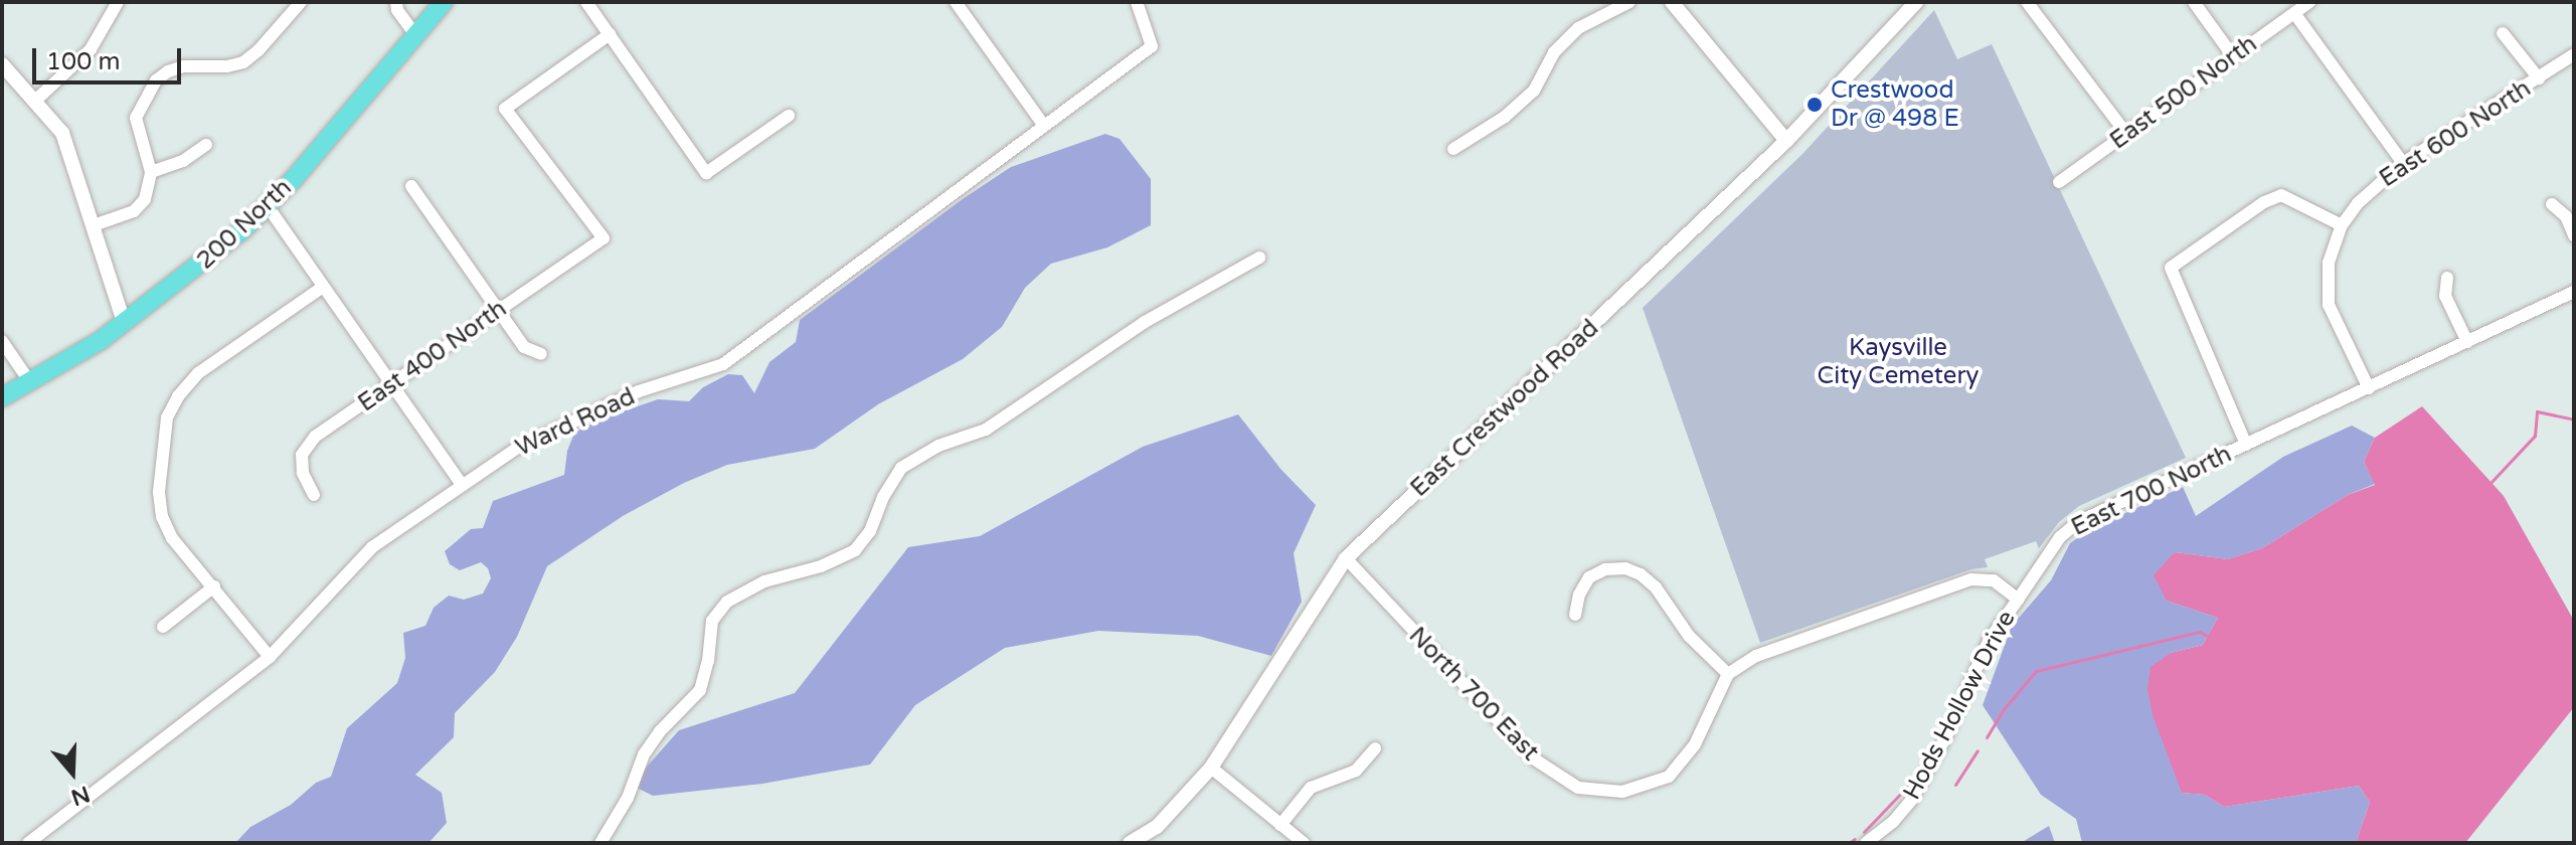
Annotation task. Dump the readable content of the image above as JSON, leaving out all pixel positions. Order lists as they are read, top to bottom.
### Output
{
  "streets": {
    "main road": ["200 North"],
    "street": [
      "East 500 North",
      "East 600 North",
      "East 400 North",
      "East Crestwood Road",
      "Ward Road",
      "East 700 North",
      "North 700 East",
      "Hods Hollow Drive"
    ]
  },
  "crossings": [
    ["East Crestwood Road", "North 700 East"],
    ["East 700 North", "Hods Hollow Drive"]
  ],
  "parks": ["Kaysville City Cemetery"],
  "places": ["Crestwood Dr @ 498 E"],
  "scale_bar": "100 m",
  "north": "bottom"
}
